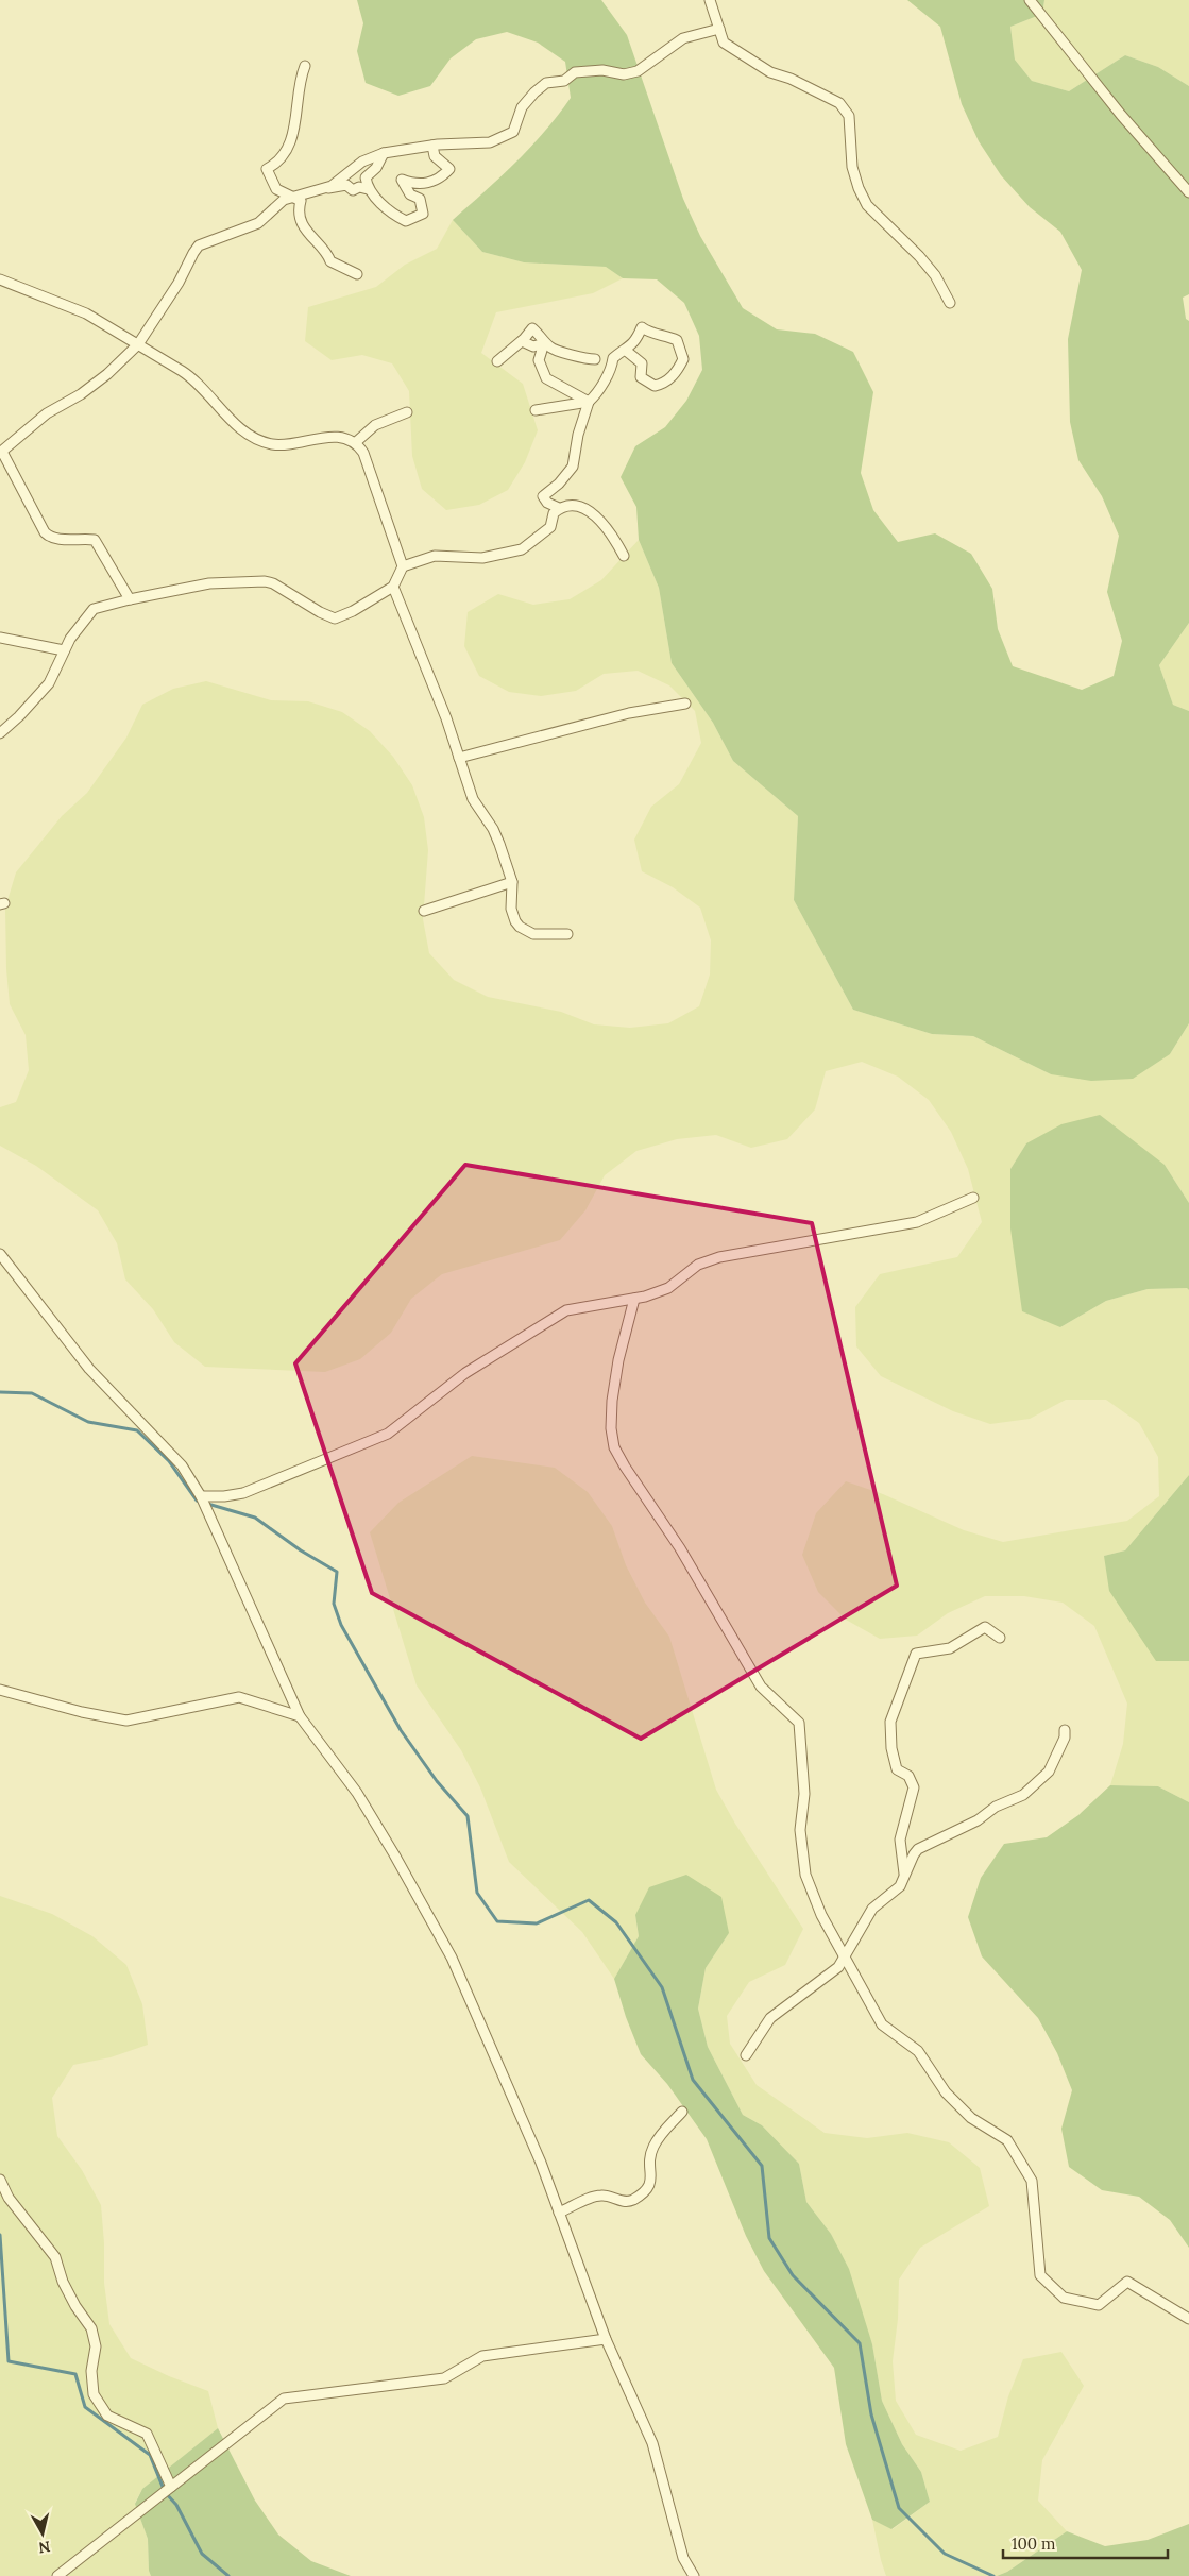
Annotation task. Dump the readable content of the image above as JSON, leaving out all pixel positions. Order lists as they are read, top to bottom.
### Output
{
  "scale_bar": "100 m",
  "north": "bottom"
}
